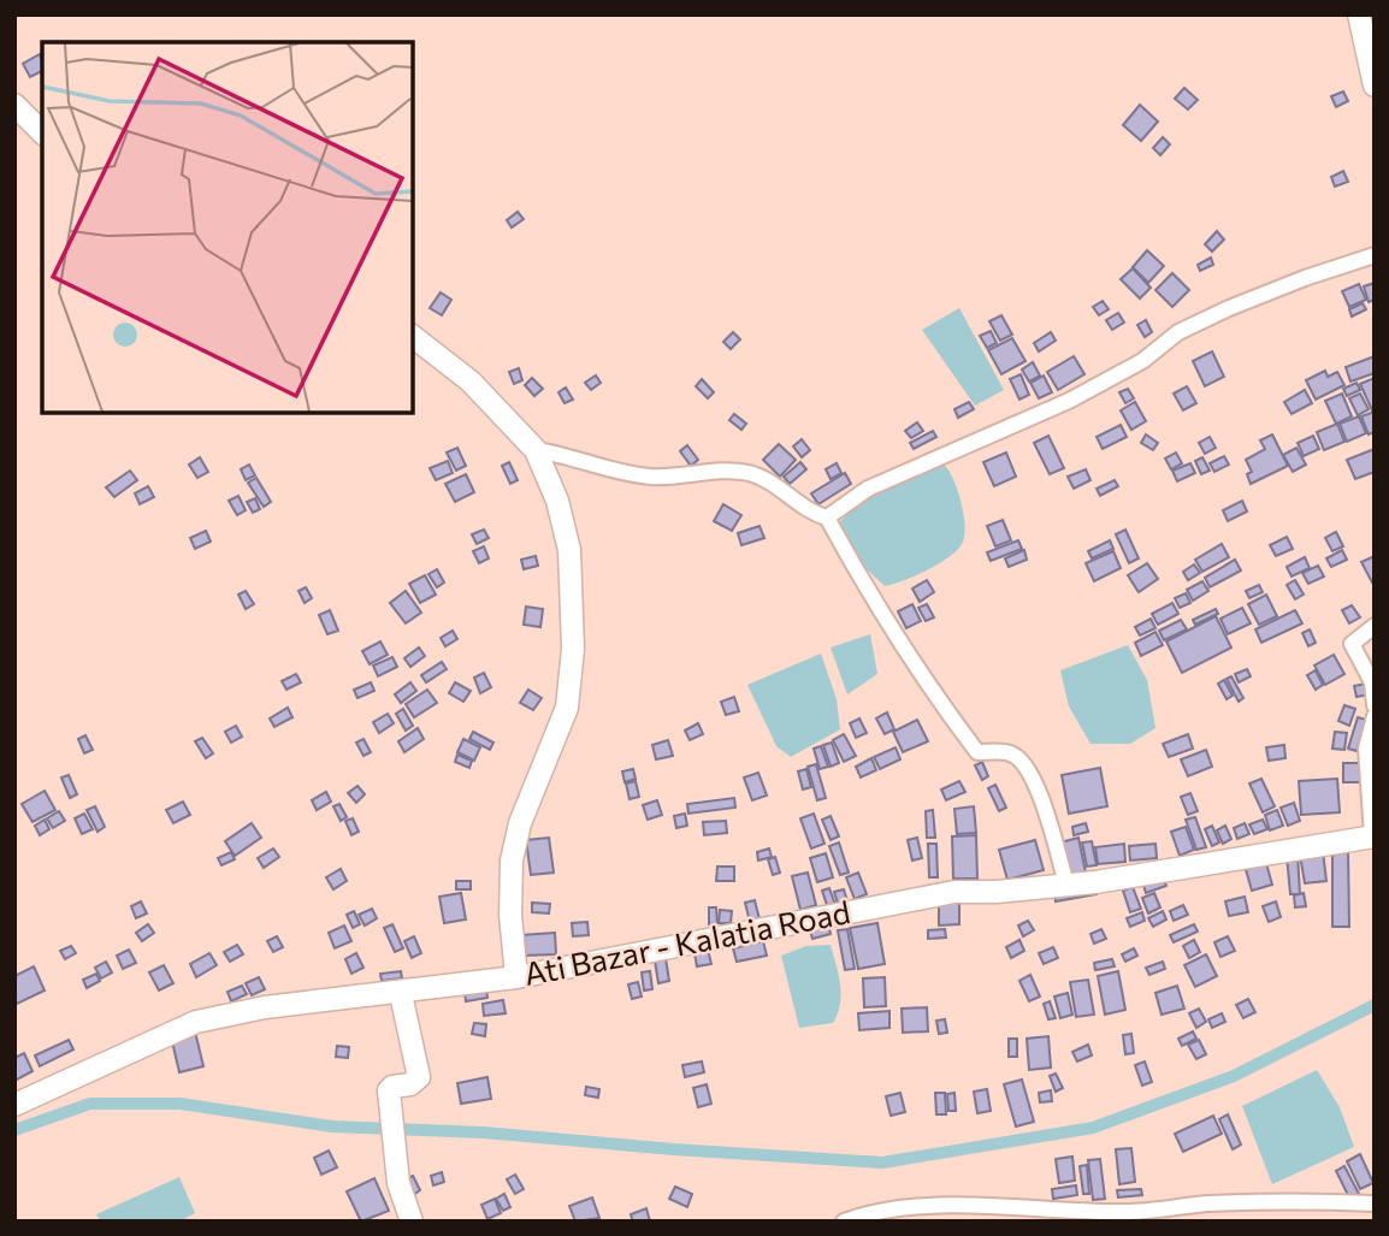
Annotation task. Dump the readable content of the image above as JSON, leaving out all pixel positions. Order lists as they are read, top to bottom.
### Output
{
  "streets": {
    "main road": ["Ati Bazar - Kalatia Road"]
  }
}
